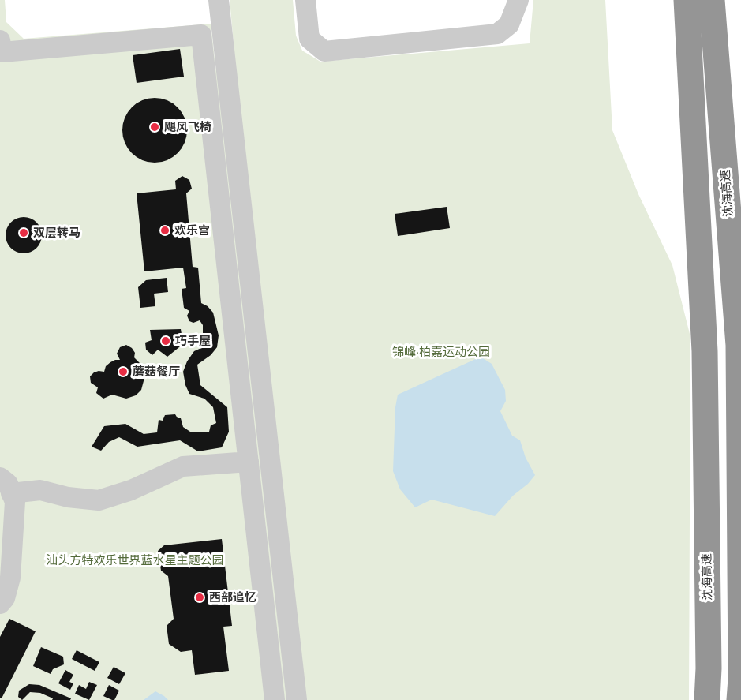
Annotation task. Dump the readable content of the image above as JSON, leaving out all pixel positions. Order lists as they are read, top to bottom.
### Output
{
  "streets": {
    "highway": ["沈海高速"]
  },
  "parks": ["锦峰·柏嘉运动公园", "汕头方特欢乐世界蓝水星主题公园"],
  "places": [
    "飓风飞椅",
    "欢乐宫",
    "双层转马",
    "巧手屋",
    "蘑菇餐厅",
    "西部追忆"
  ]
}
